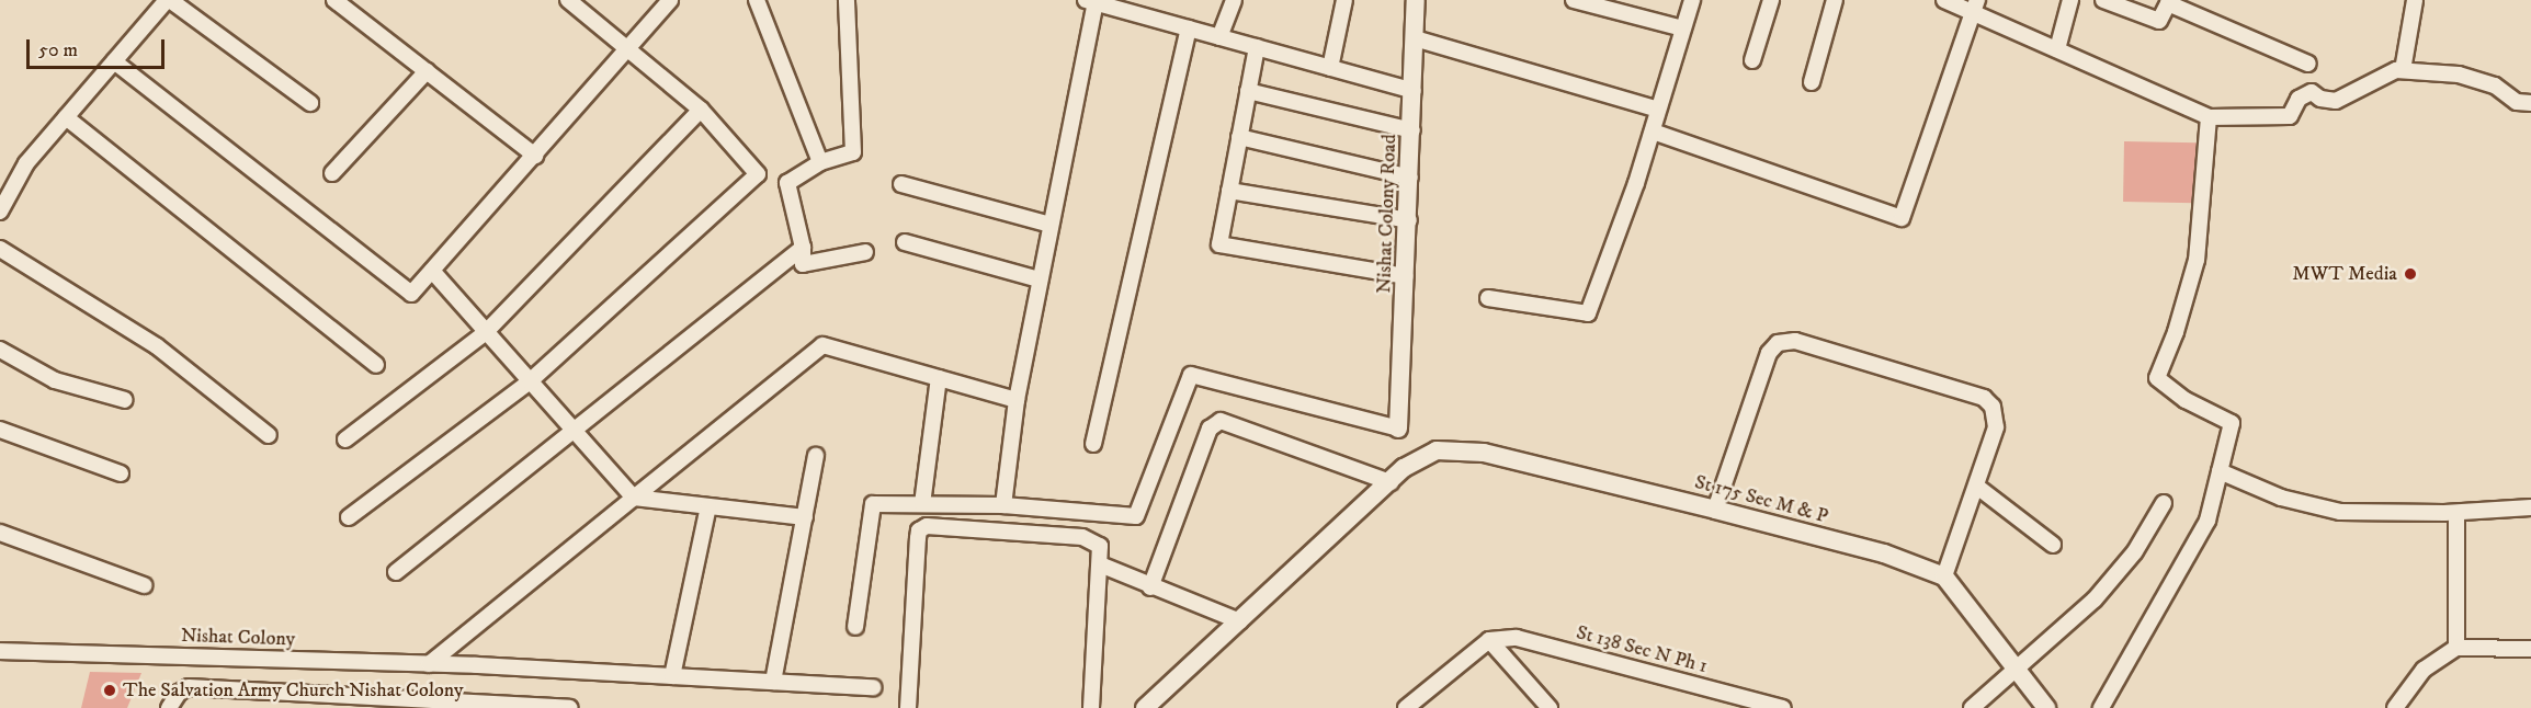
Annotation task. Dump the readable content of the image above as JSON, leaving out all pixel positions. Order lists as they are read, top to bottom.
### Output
{
  "streets": {
    "street": [
      "Nishat Colony Road",
      "St 175 Sec M & P",
      "Nishat Colony",
      "St 138 Sec N Ph 1"
    ]
  },
  "places": ["MWT Media", "The Salvation Army Church Nishat Colony"],
  "scale_bar": "50 m"
}
